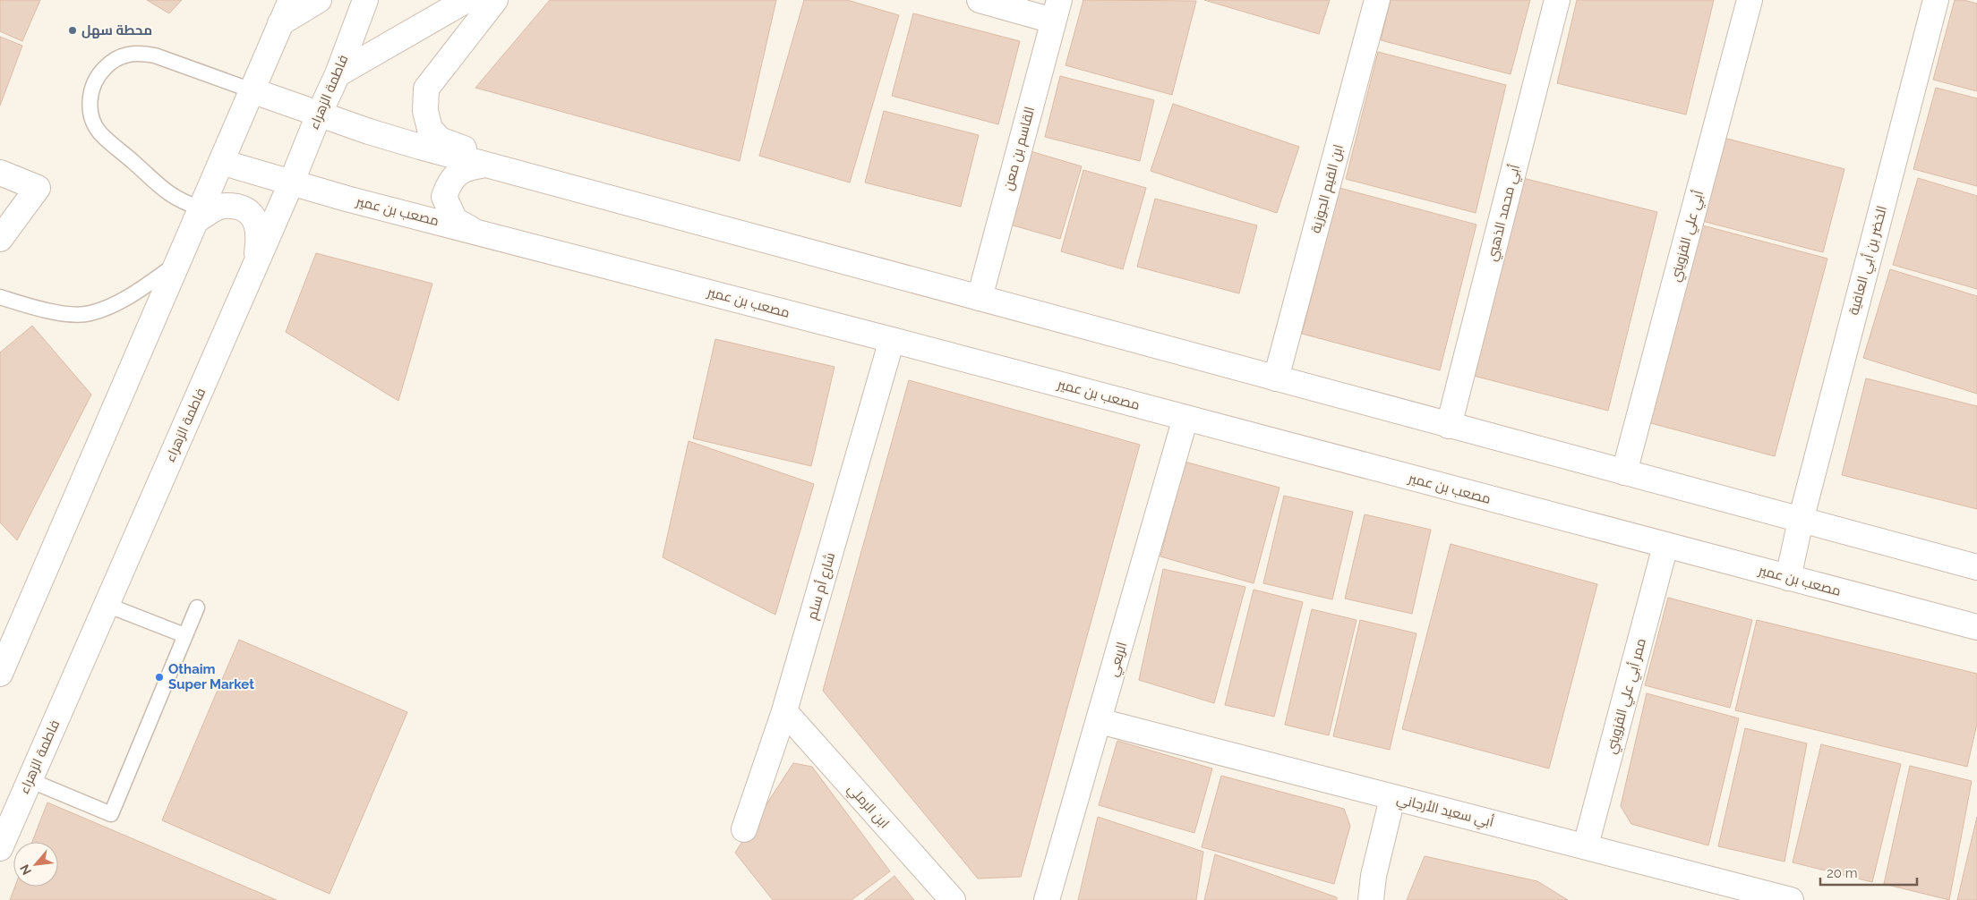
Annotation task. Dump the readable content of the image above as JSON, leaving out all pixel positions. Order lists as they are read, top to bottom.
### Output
{
  "streets": {
    "street": [
      "فاطمة الزهراء",
      "القاسم بن معن",
      "ابن القيم الجوزية",
      "مصعب بن عمير",
      "أبي محمد الذهبي",
      "أبي علي القزويني",
      "الخضر بن أبي العافية",
      "شارع أم سلم",
      "الربعي",
      "ممر أبي علي القزويني",
      "ابن الرملي",
      "أبي سعيد الأرجاني"
    ]
  },
  "crossings": [
    ["فاطمة الزهراء", "مصعب بن عمير"],
    ["مصعب بن عمير", "الخضر بن أبي العافية"],
    ["مصعب بن عمير", "شارع أم سلم"],
    ["مصعب بن عمير", "الربعي"],
    ["مصعب بن عمير", "ممر أبي علي القزويني"],
    ["شارع أم سلم", "ابن الرملي"],
    ["الربعي", "أبي سعيد الأرجاني"],
    ["ممر أبي علي القزويني", "أبي سعيد الأرجاني"]
  ],
  "places": ["محطة سهل", "Othaim Super Market"],
  "scale_bar": "20 m",
  "north": "bottom left"
}
